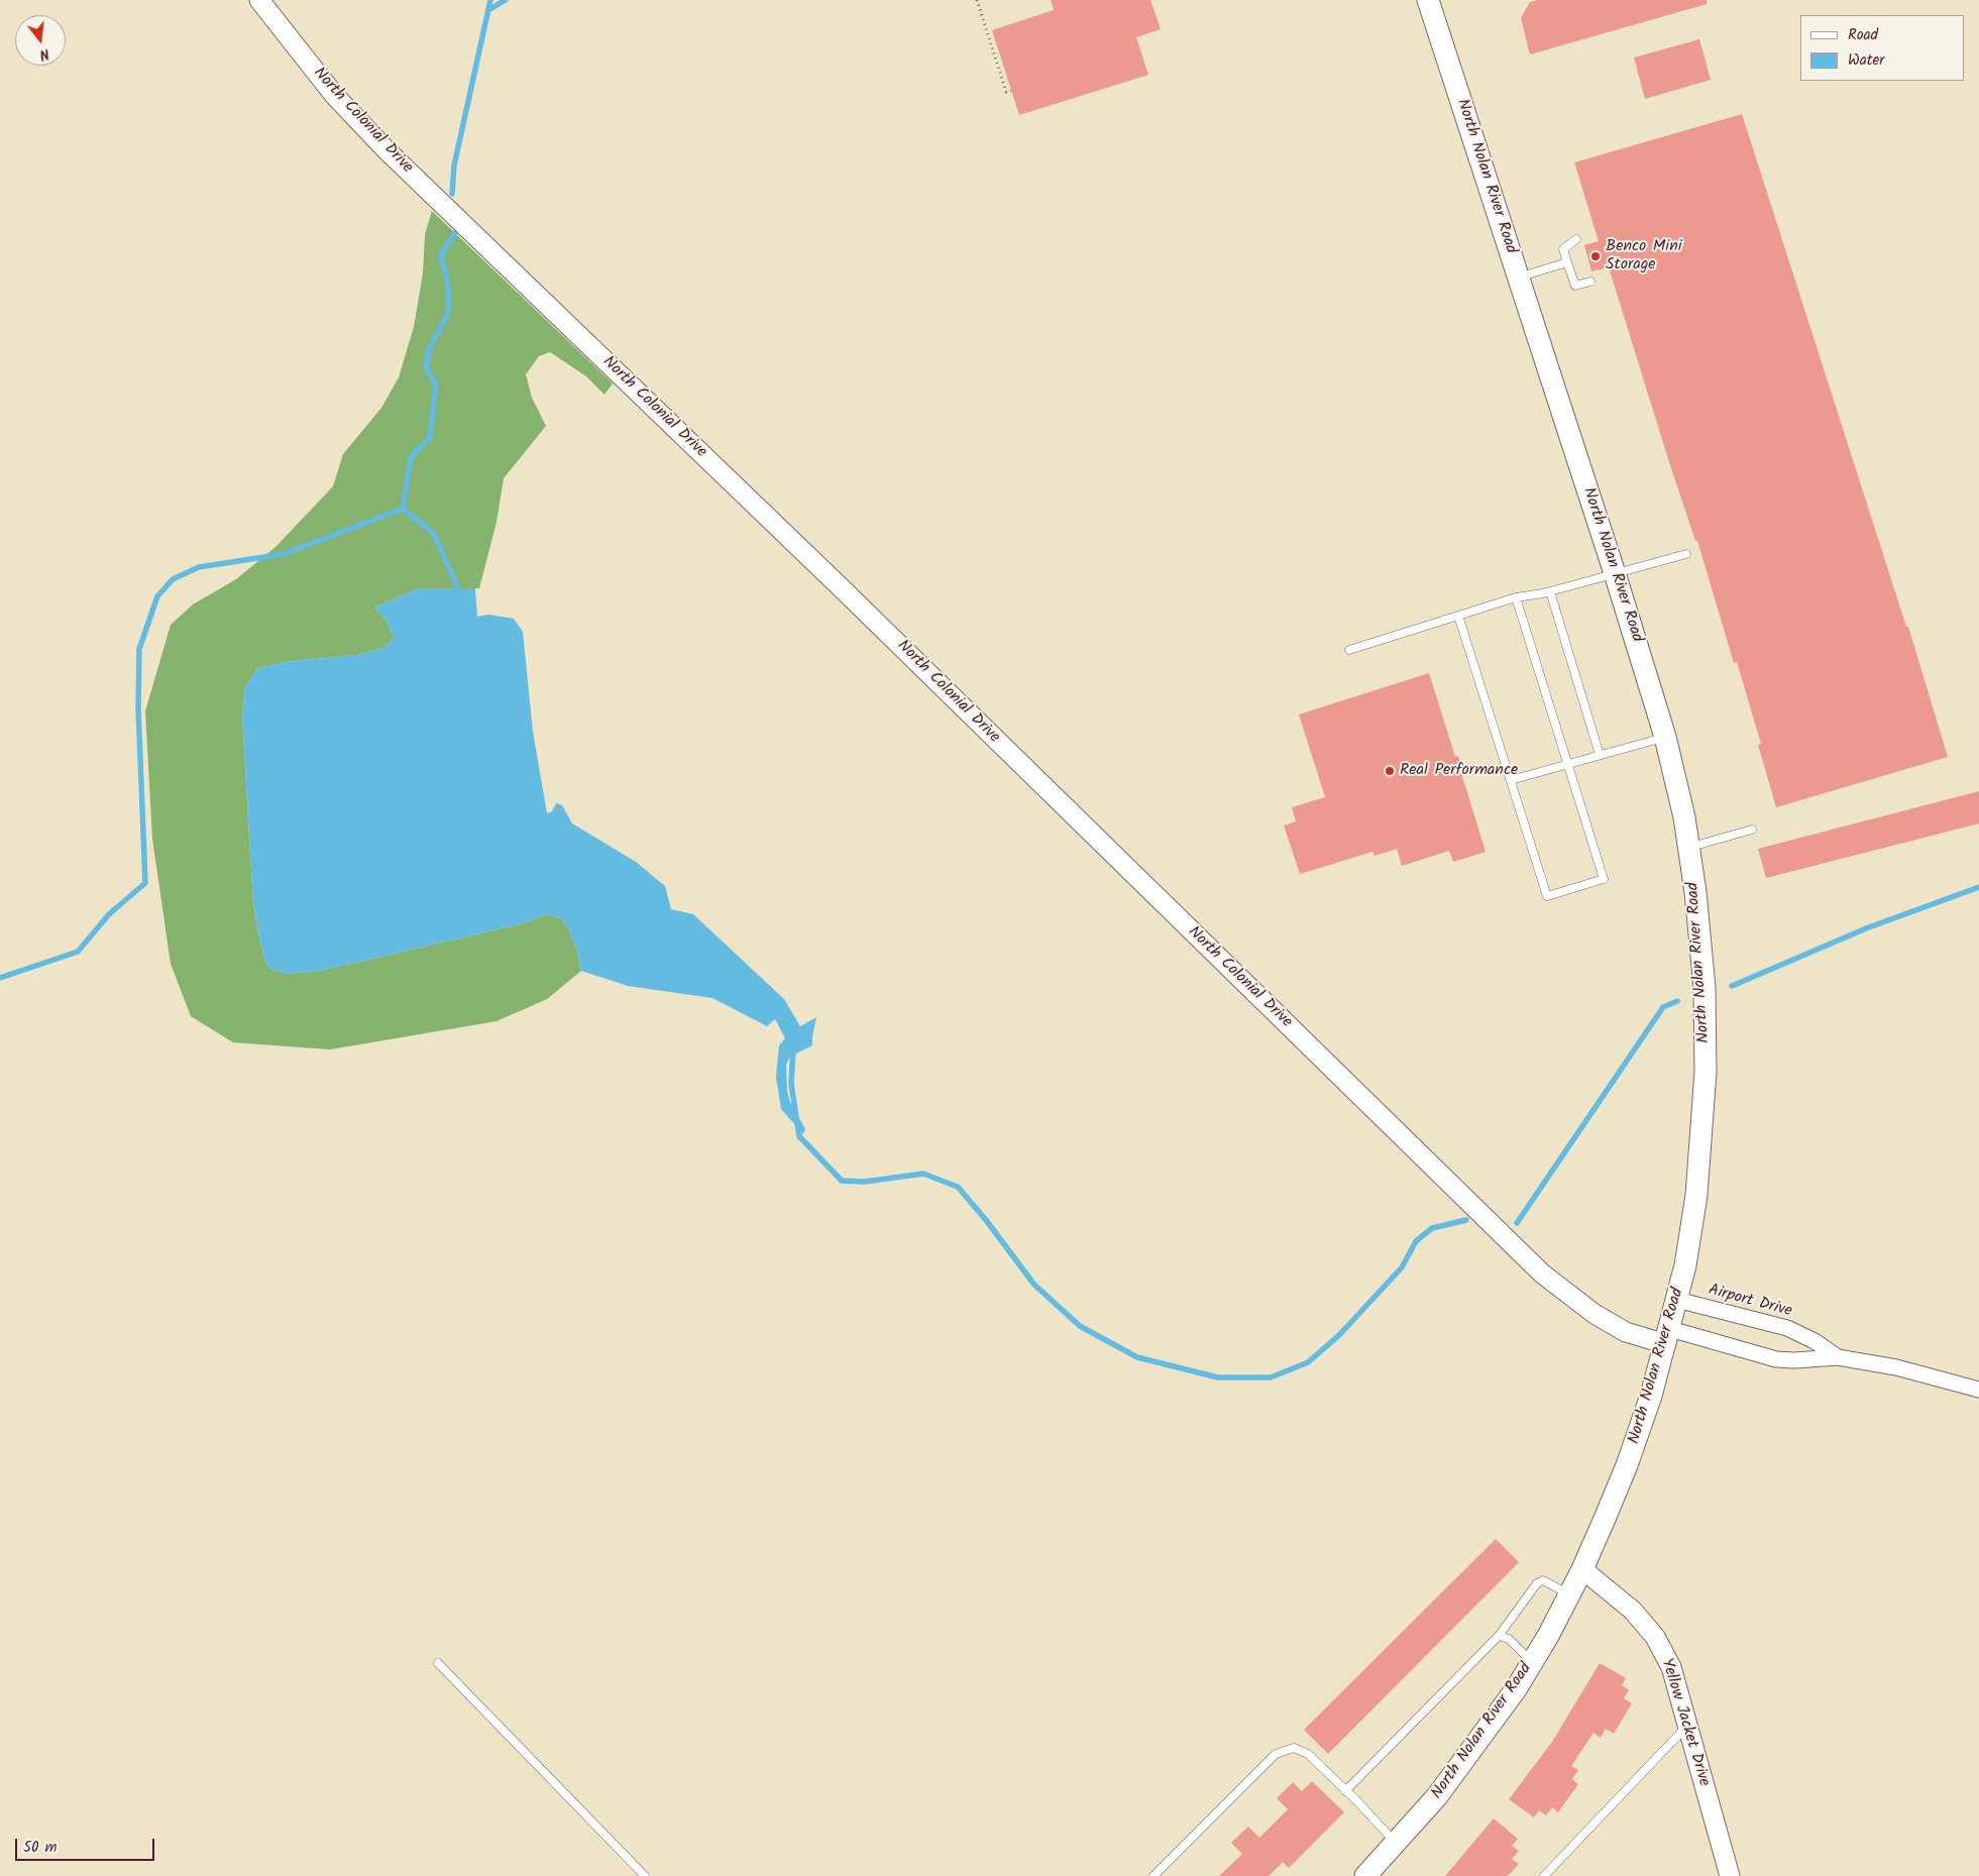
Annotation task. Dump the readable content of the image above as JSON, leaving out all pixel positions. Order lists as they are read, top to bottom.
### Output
{
  "streets": {
    "main road": ["North Nolan River Road"],
    "street": ["North Colonial Drive", "Airport Drive", "Yellow Jacket Drive"]
  },
  "crossings": [
    ["North Colonial Drive", "North Nolan River Road"],
    ["North Colonial Drive", "Airport Drive"],
    ["North Nolan River Road", "Airport Drive"],
    ["North Nolan River Road", "Yellow Jacket Drive"]
  ],
  "places": ["Benco Mini Storage", "Real Performance"],
  "legend": ["Road", "Water"],
  "scale_bar": "50 m",
  "north": "bottom"
}
